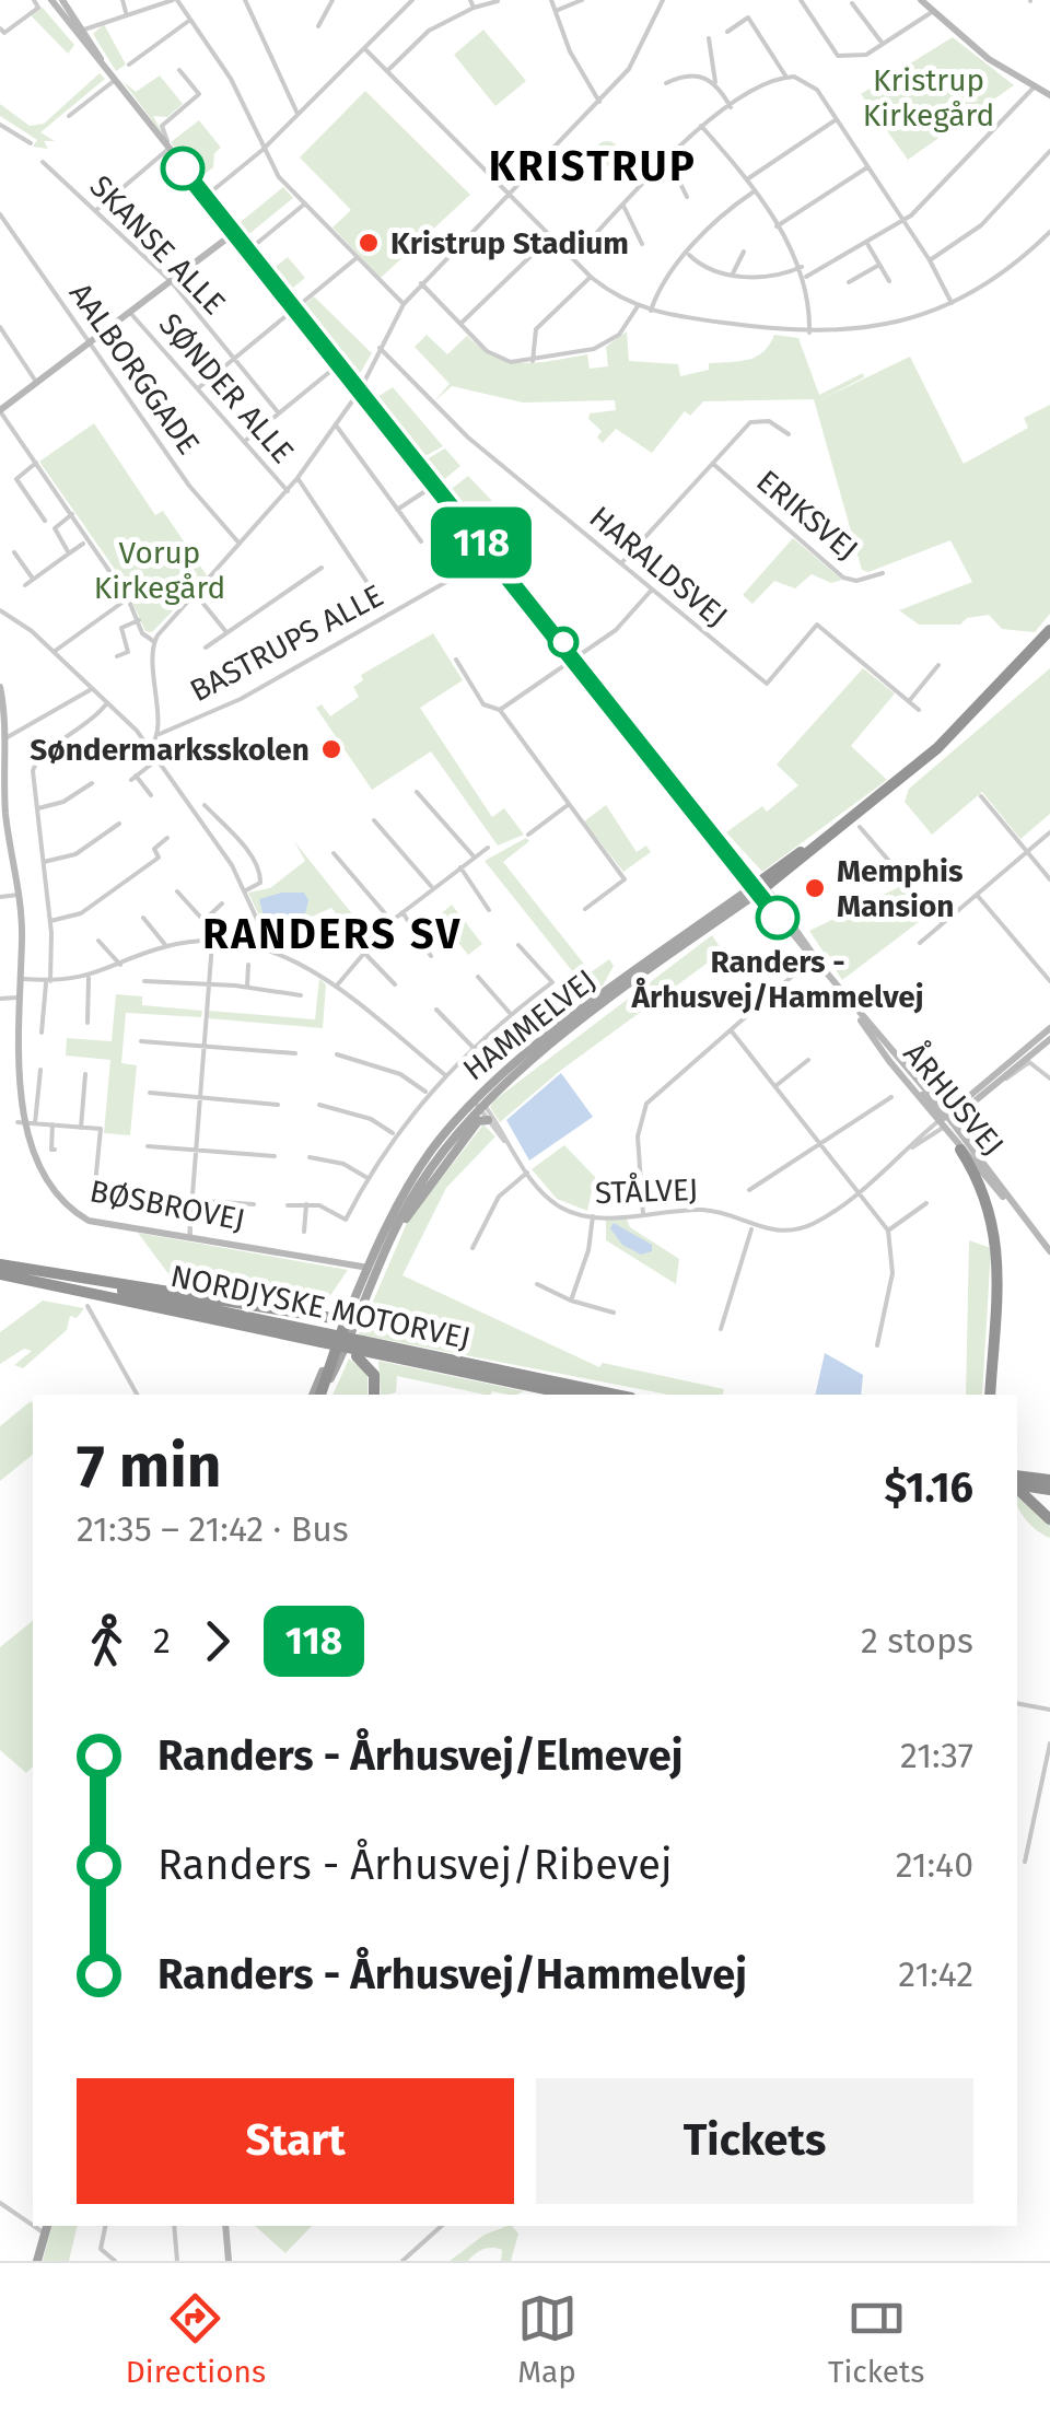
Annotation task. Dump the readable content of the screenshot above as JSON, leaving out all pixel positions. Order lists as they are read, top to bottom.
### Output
{
  "streets": {
    "highway": ["HAMMELVEJ", "NORDJYSKE MOTORVEJ"],
    "main road": ["ÅRHUSVEJ", "BØSBROVEJ"],
    "street": [
      "SKANSE ALLE",
      "AALBORGGADE",
      "SØNDER ALLE",
      "ERIKSVEJ",
      "HARALDSVEJ",
      "BASTRUPS ALLE",
      "STÅLVEJ"
    ]
  },
  "crossings": [
    ["ERIKSVEJ", "HARALDSVEJ"],
    ["BASTRUPS ALLE", "ÅRHUSVEJ"],
    ["HAMMELVEJ", "ÅRHUSVEJ"],
    ["HAMMELVEJ", "STÅLVEJ"],
    ["HAMMELVEJ", "BØSBROVEJ"],
    ["ÅRHUSVEJ", "STÅLVEJ"]
  ],
  "districts": ["KRISTRUP", "RANDERS SV"],
  "parks": ["Kristrup Kirkegård", "Vorup Kirkegård"],
  "places": [
    "Kristrup Stadium",
    "Søndermarksskolen",
    "Memphis Mansion",
    "Randers - Århusvej/Hammelvej"
  ],
  "lines": ["bus line 118"],
  "page": {
    "on_map": "118",
    "heading": ["7 min", "21:35 – 21:42 · Bus", "$1.16"],
    "legs": ["2", "118", "2 stops"],
    "list": [
      {
        "name": "Randers - Århusvej/Elmevej",
        "value": "21:37"
      },
      {
        "name": "Randers - Århusvej/Ribevej",
        "value": "21:40"
      },
      {
        "name": "Randers - Århusvej/Hammelvej",
        "value": "21:42"
      }
    ],
    "buttons": ["Start", "Tickets"],
    "tabs": ["Directions", "Map", "Tickets"]
  }
}
